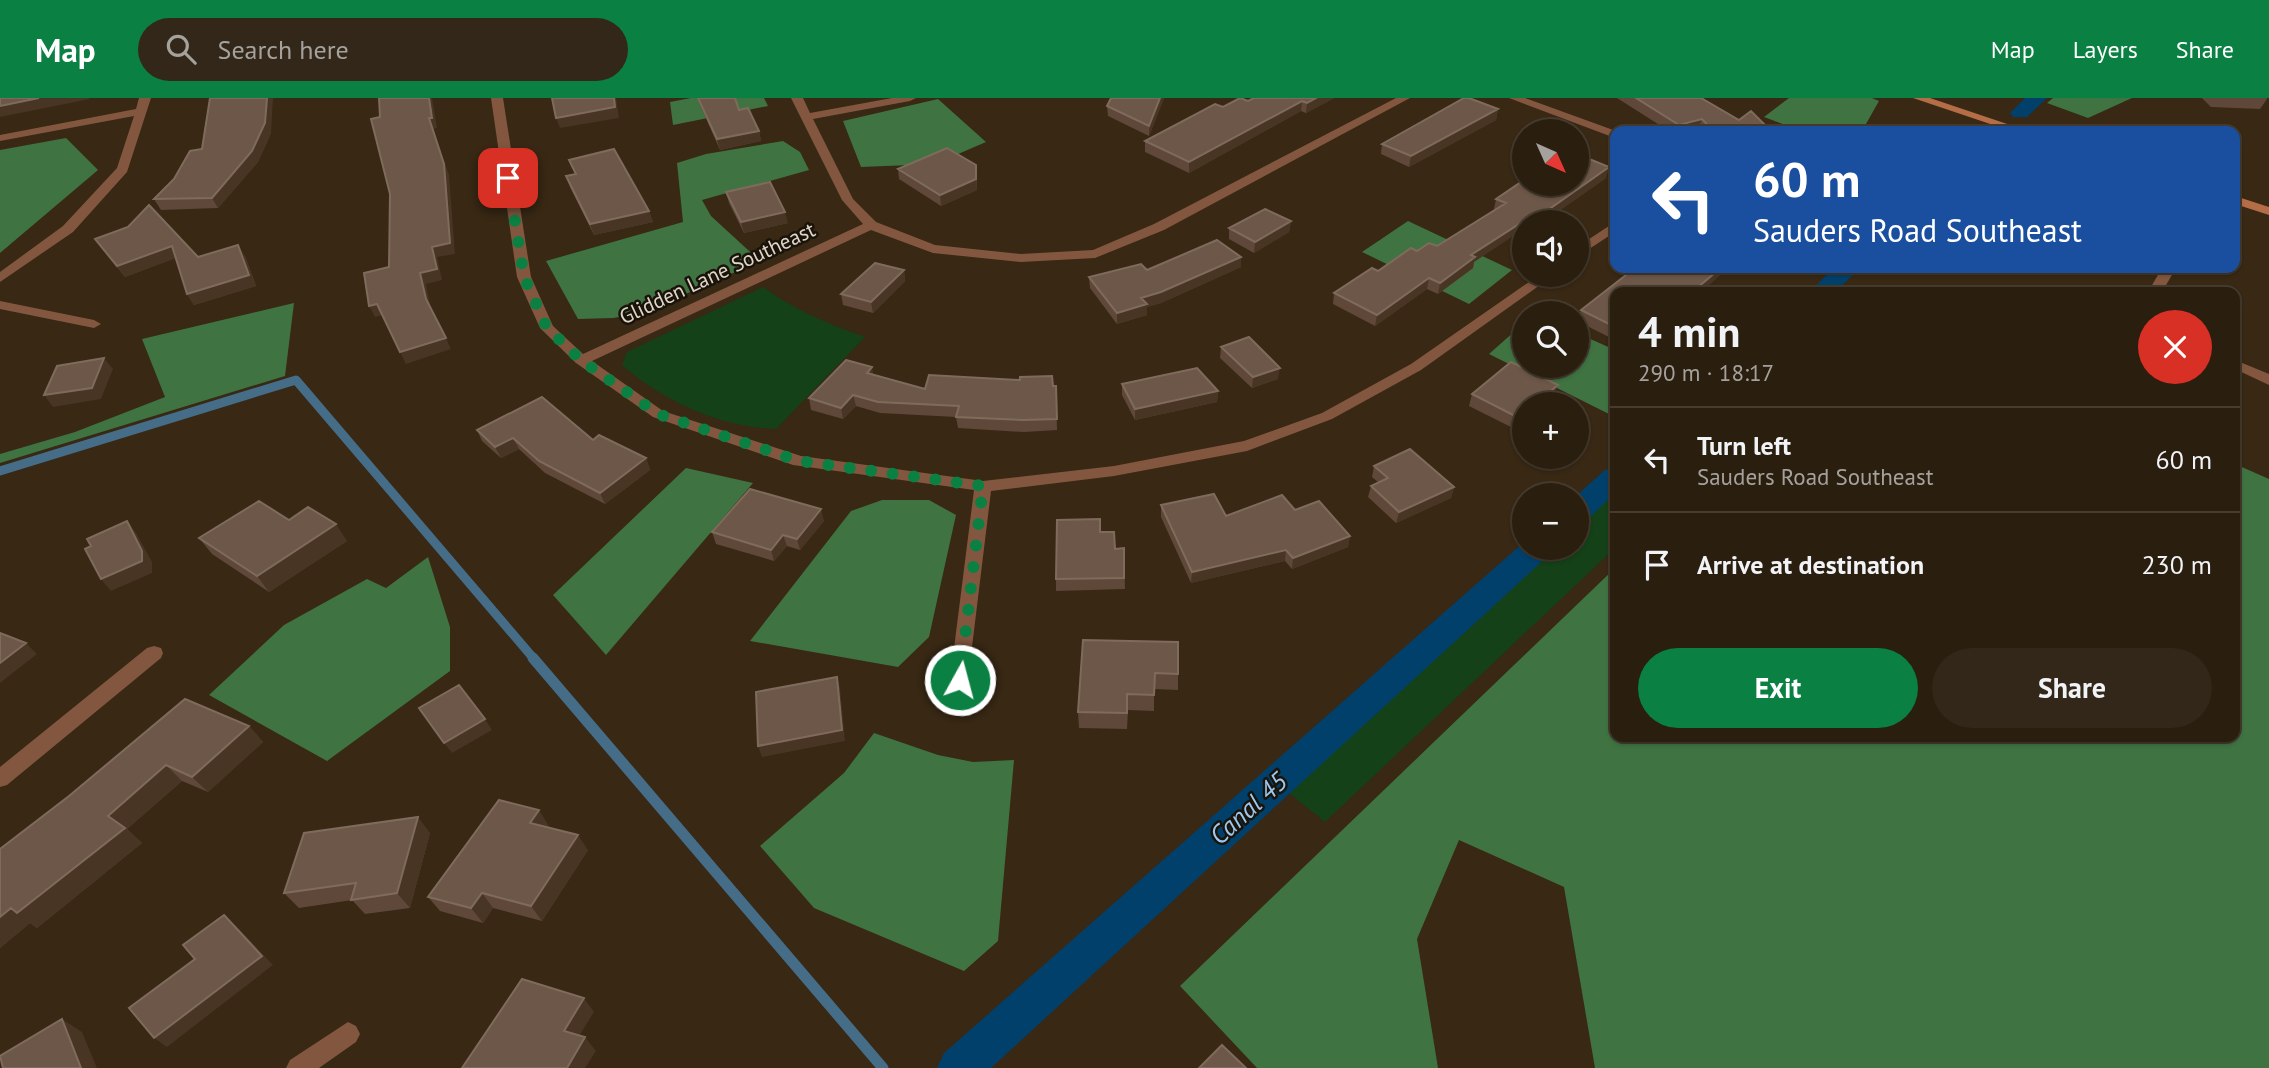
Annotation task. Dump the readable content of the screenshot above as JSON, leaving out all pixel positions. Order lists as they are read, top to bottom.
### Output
{
  "streets": {
    "street": ["Glidden Lane Southeast"]
  },
  "water": ["Canal 45"],
  "north": "bottom right",
  "page": {
    "header": "Map",
    "search": "Search here",
    "nav": ["Map", "Layers", "Share"],
    "map_buttons": ["+", "−"],
    "turn": ["60 m", "Sauders Road Southeast"],
    "heading": ["4 min", "290 m · 18:17"],
    "list": [
      {
        "name": "Turn left",
        "note": "Sauders Road Southeast",
        "value": "60 m"
      },
      {
        "name": "Arrive at destination",
        "value": "230 m"
      }
    ],
    "buttons": ["Exit", "Share"]
  }
}
